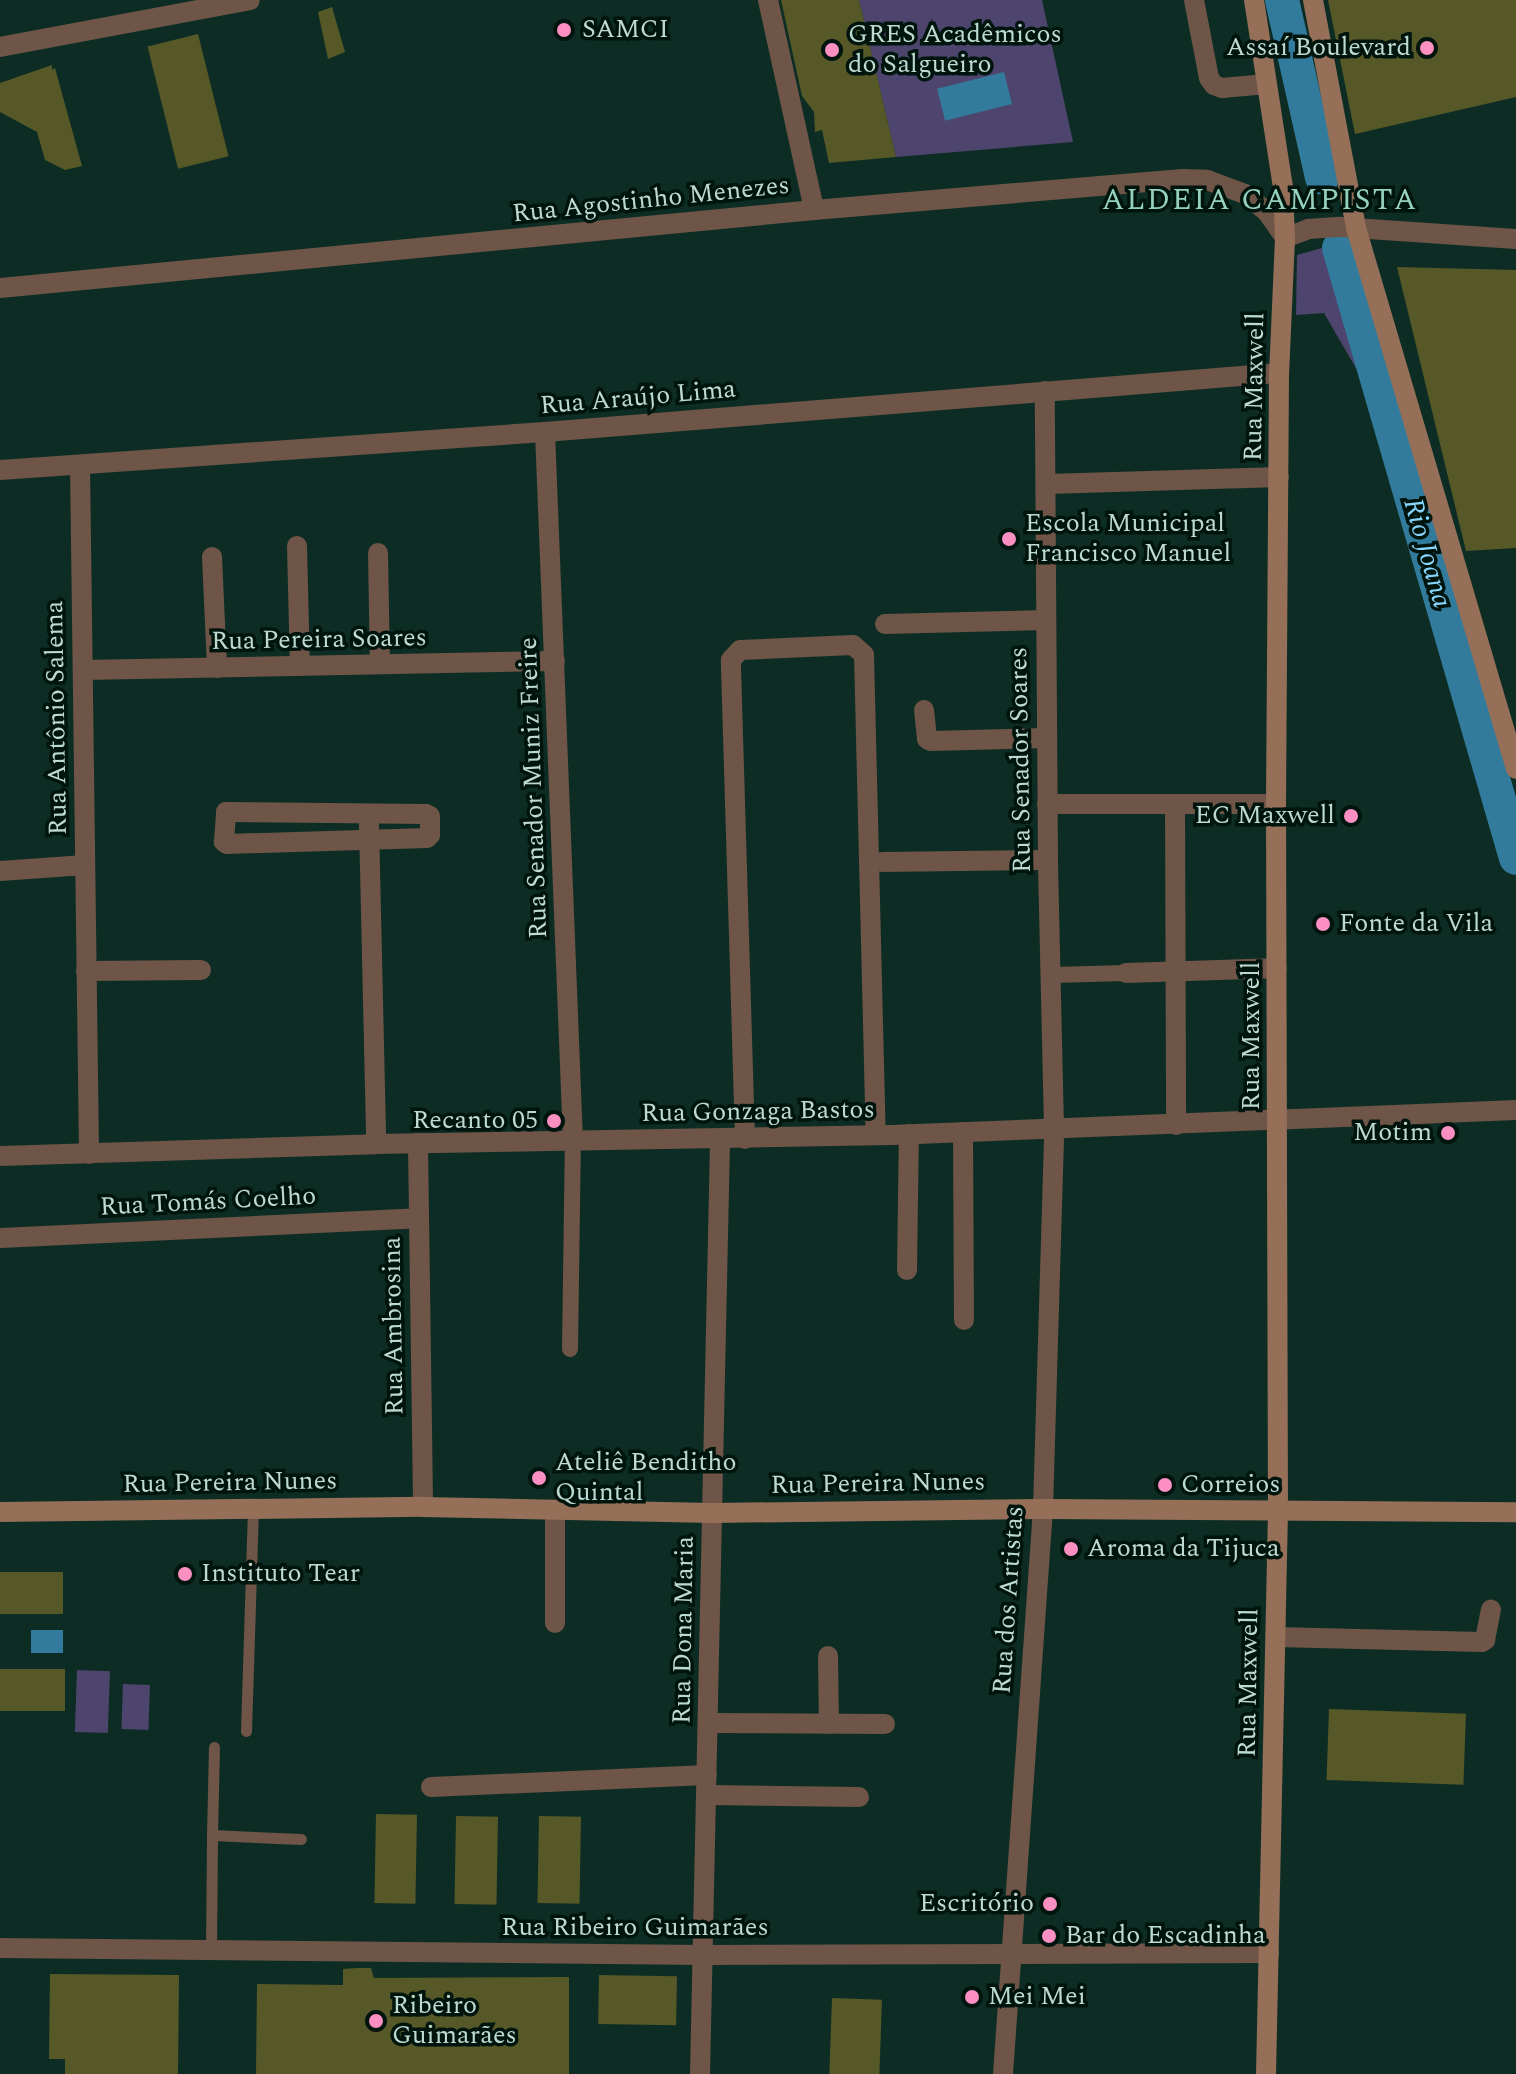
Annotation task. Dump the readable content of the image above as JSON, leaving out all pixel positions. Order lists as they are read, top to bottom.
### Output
{
  "streets": {
    "main road": ["Rua Maxwell", "Rua Pereira Nunes"],
    "street": [
      "Rua Agostinho Menezes",
      "Rua Araújo Lima",
      "Rua Pereira Soares",
      "Rua Antônio Salema",
      "Rua Senador Soares",
      "Rua Senador Muniz Freire",
      "Rua Gonzaga Bastos",
      "Rua Tomás Coelho",
      "Rua Ambrosina",
      "Rua dos Artistas",
      "Rua Dona Maria",
      "Rua Ribeiro Guimarães"
    ]
  },
  "crossings": [
    ["Rua Agostinho Menezes", "Rua Maxwell"],
    ["Rua Maxwell", "Rua Araújo Lima"],
    ["Rua Maxwell", "Rua Gonzaga Bastos"],
    ["Rua Maxwell", "Rua Pereira Nunes"],
    ["Rua Maxwell", "Rua Ribeiro Guimarães"],
    ["Rua Araújo Lima", "Rua Antônio Salema"],
    ["Rua Araújo Lima", "Rua Senador Soares"],
    ["Rua Araújo Lima", "Rua Senador Muniz Freire"],
    ["Rua Pereira Soares", "Rua Antônio Salema"],
    ["Rua Pereira Soares", "Rua Senador Muniz Freire"],
    ["Rua Antônio Salema", "Rua Gonzaga Bastos"],
    ["Rua Senador Soares", "Rua Gonzaga Bastos"],
    ["Rua Senador Soares", "Rua dos Artistas"],
    ["Rua Senador Muniz Freire", "Rua Gonzaga Bastos"],
    ["Rua Gonzaga Bastos", "Rua Ambrosina"],
    ["Rua Gonzaga Bastos", "Rua dos Artistas"],
    ["Rua Gonzaga Bastos", "Rua Dona Maria"],
    ["Rua Tomás Coelho", "Rua Ambrosina"],
    ["Rua Ambrosina", "Rua Pereira Nunes"],
    ["Rua Pereira Nunes", "Rua dos Artistas"],
    ["Rua Pereira Nunes", "Rua Dona Maria"],
    ["Rua dos Artistas", "Rua Ribeiro Guimarães"],
    ["Rua Dona Maria", "Rua Ribeiro Guimarães"]
  ],
  "districts": ["ALDEIA CAMPISTA"],
  "water": ["Rio Joana"],
  "places": [
    "SAMCI",
    "Assaí Boulevard",
    "GRES Acadêmicos do Salgueiro",
    "Escola Municipal Francisco Manuel",
    "EC Maxwell",
    "Fonte da Vila",
    "Recanto 05",
    "Motim",
    "Ateliê Benditho Quintal",
    "Correios",
    "Aroma da Tijuca",
    "Instituto Tear",
    "Escritório",
    "Bar do Escadinha",
    "Mei Mei",
    "Ribeiro Guimarães"
  ]
}
